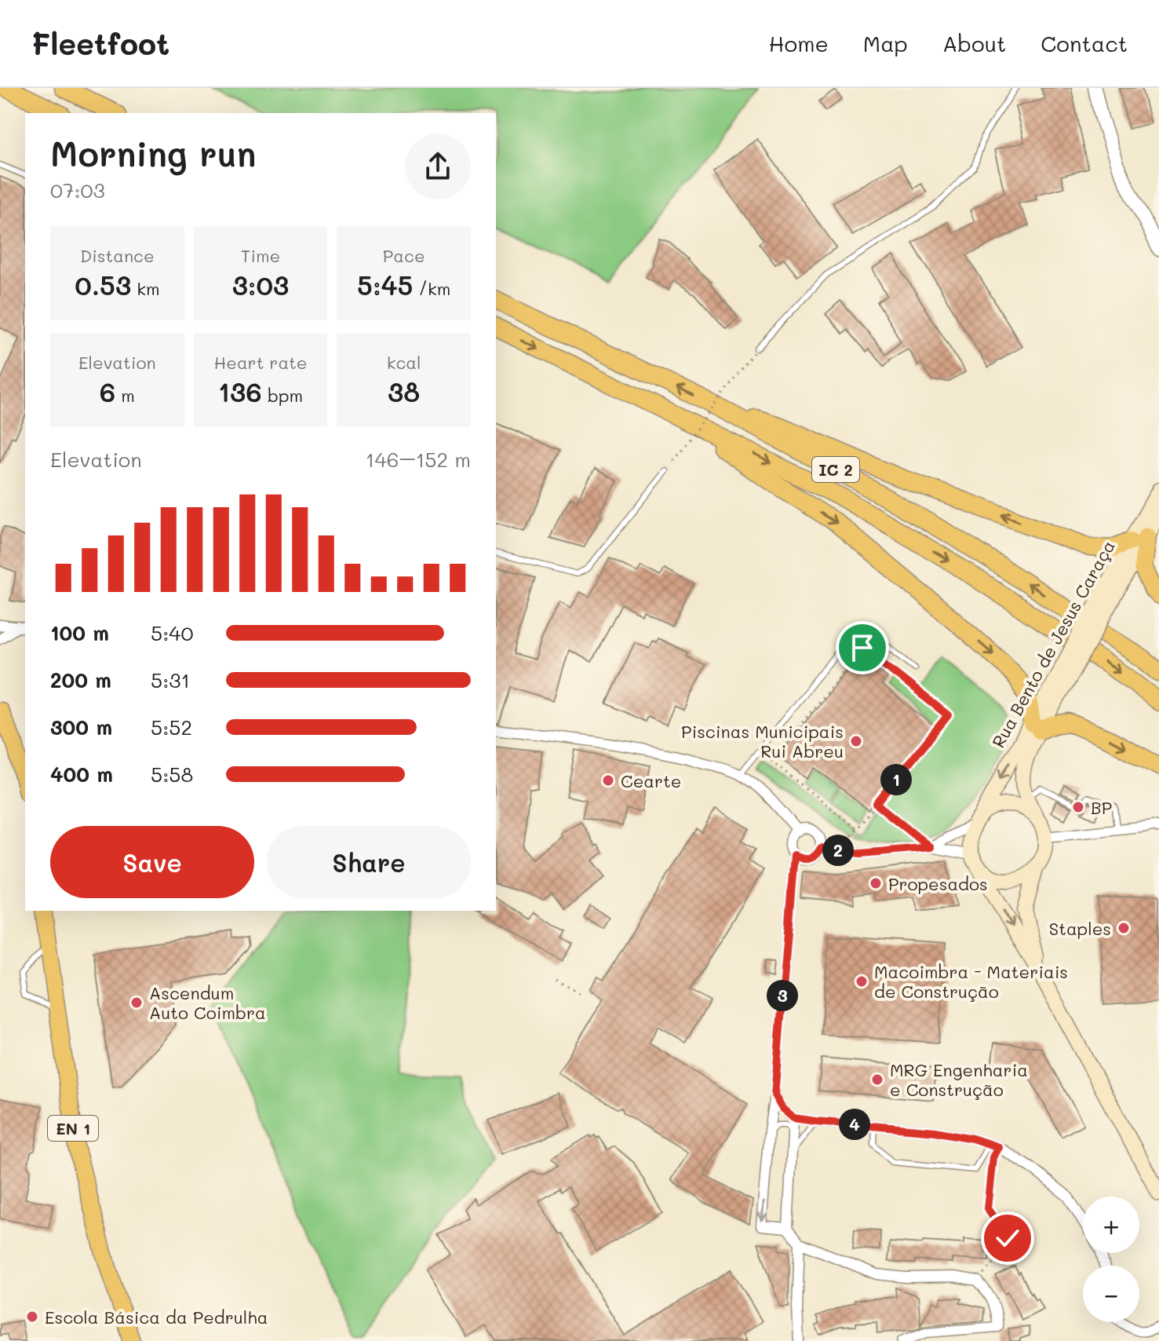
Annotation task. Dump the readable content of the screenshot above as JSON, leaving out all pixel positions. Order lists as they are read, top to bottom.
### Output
{
  "streets": {
    "highway": ["IC 2"],
    "main road": ["Rua Bento de Jesus Caraça", "EN 1"]
  },
  "places": [
    "Piscinas Municipais Rui Abreu",
    "Cearte",
    "BP",
    "Propesados",
    "Staples",
    "Macoimbra - Materiais de Construção",
    "Ascendum Auto Coimbra",
    "MRG Engenharia e Construção",
    "Escola Básica da Pedrulha"
  ],
  "page": {
    "header": "Fleetfoot",
    "nav": [
      "Home",
      "Map",
      "About",
      "Contact"
    ],
    "heading": ["Morning run", "07:03"],
    "stats": [
      ["Distance", "0.53 km"],
      ["Time", "3:03"],
      ["Pace", "5:45 /km"],
      ["Elevation", "6 m"],
      ["Heart rate", "136 bpm"],
      ["kcal", "38"]
    ],
    "chart": ["Elevation", "146–152 m"],
    "list": [
      {
        "name": "100 m",
        "note": "5:40"
      },
      {
        "name": "200 m",
        "note": "5:31"
      },
      {
        "name": "300 m",
        "note": "5:52"
      },
      {
        "name": "400 m",
        "note": "5:58"
      }
    ],
    "pins": [
      "1",
      "2",
      "3",
      "4"
    ],
    "buttons": ["Save", "Share"],
    "map_buttons": ["+", "−"]
  }
}
